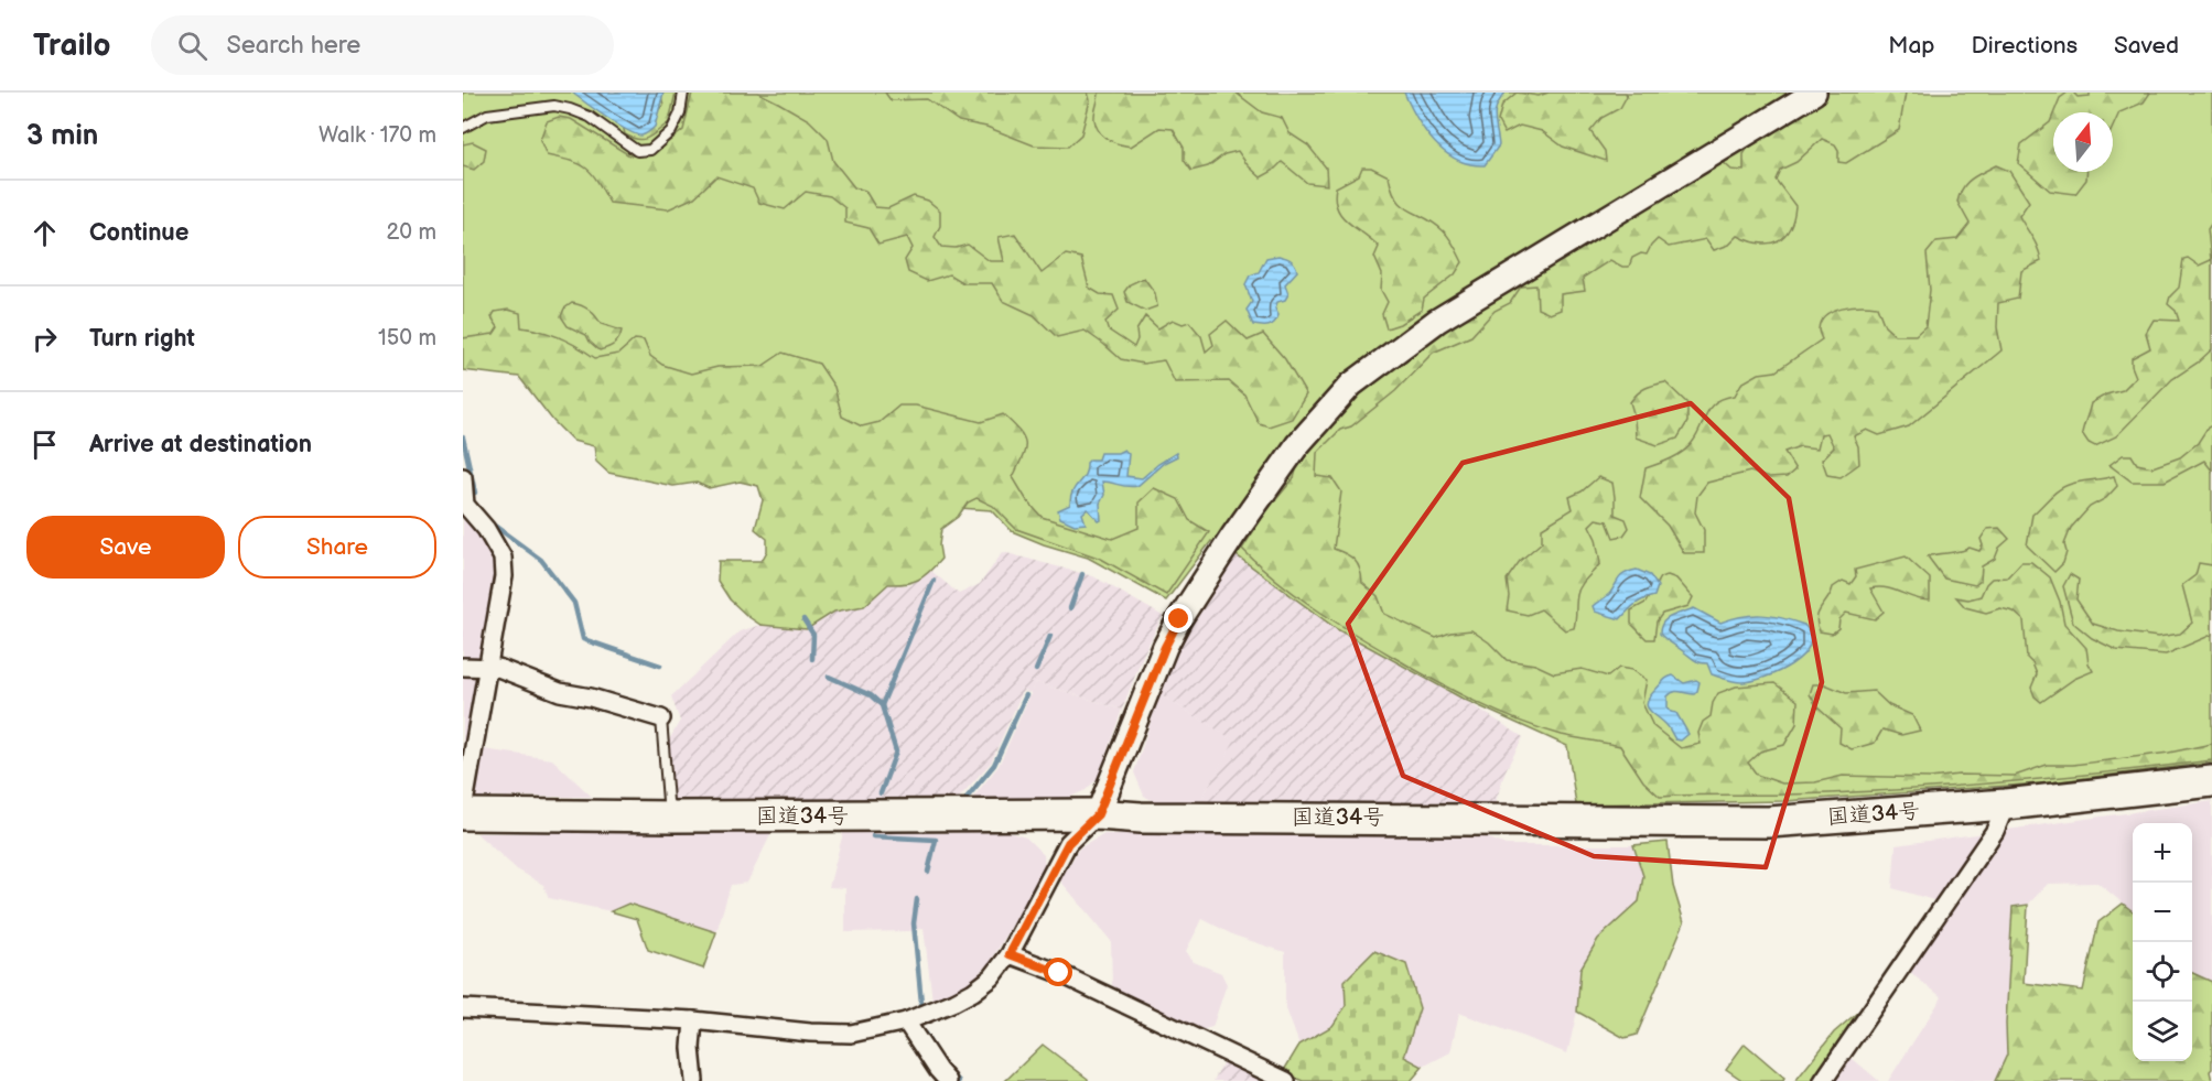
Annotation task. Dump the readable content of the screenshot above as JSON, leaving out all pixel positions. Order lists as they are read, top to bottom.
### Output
{
  "streets": {
    "highway": ["国道34号"]
  },
  "north": "top",
  "page": {
    "header": "Trailo",
    "search": "Search here",
    "nav": ["Map", "Directions", "Saved"],
    "heading": ["3 min", "Walk · 170 m"],
    "list": [
      ["Continue", "20 m"],
      ["Turn right", "150 m"],
      "Arrive at destination"
    ],
    "buttons": ["Save", "Share"],
    "map_buttons": ["+", "−"]
  }
}
